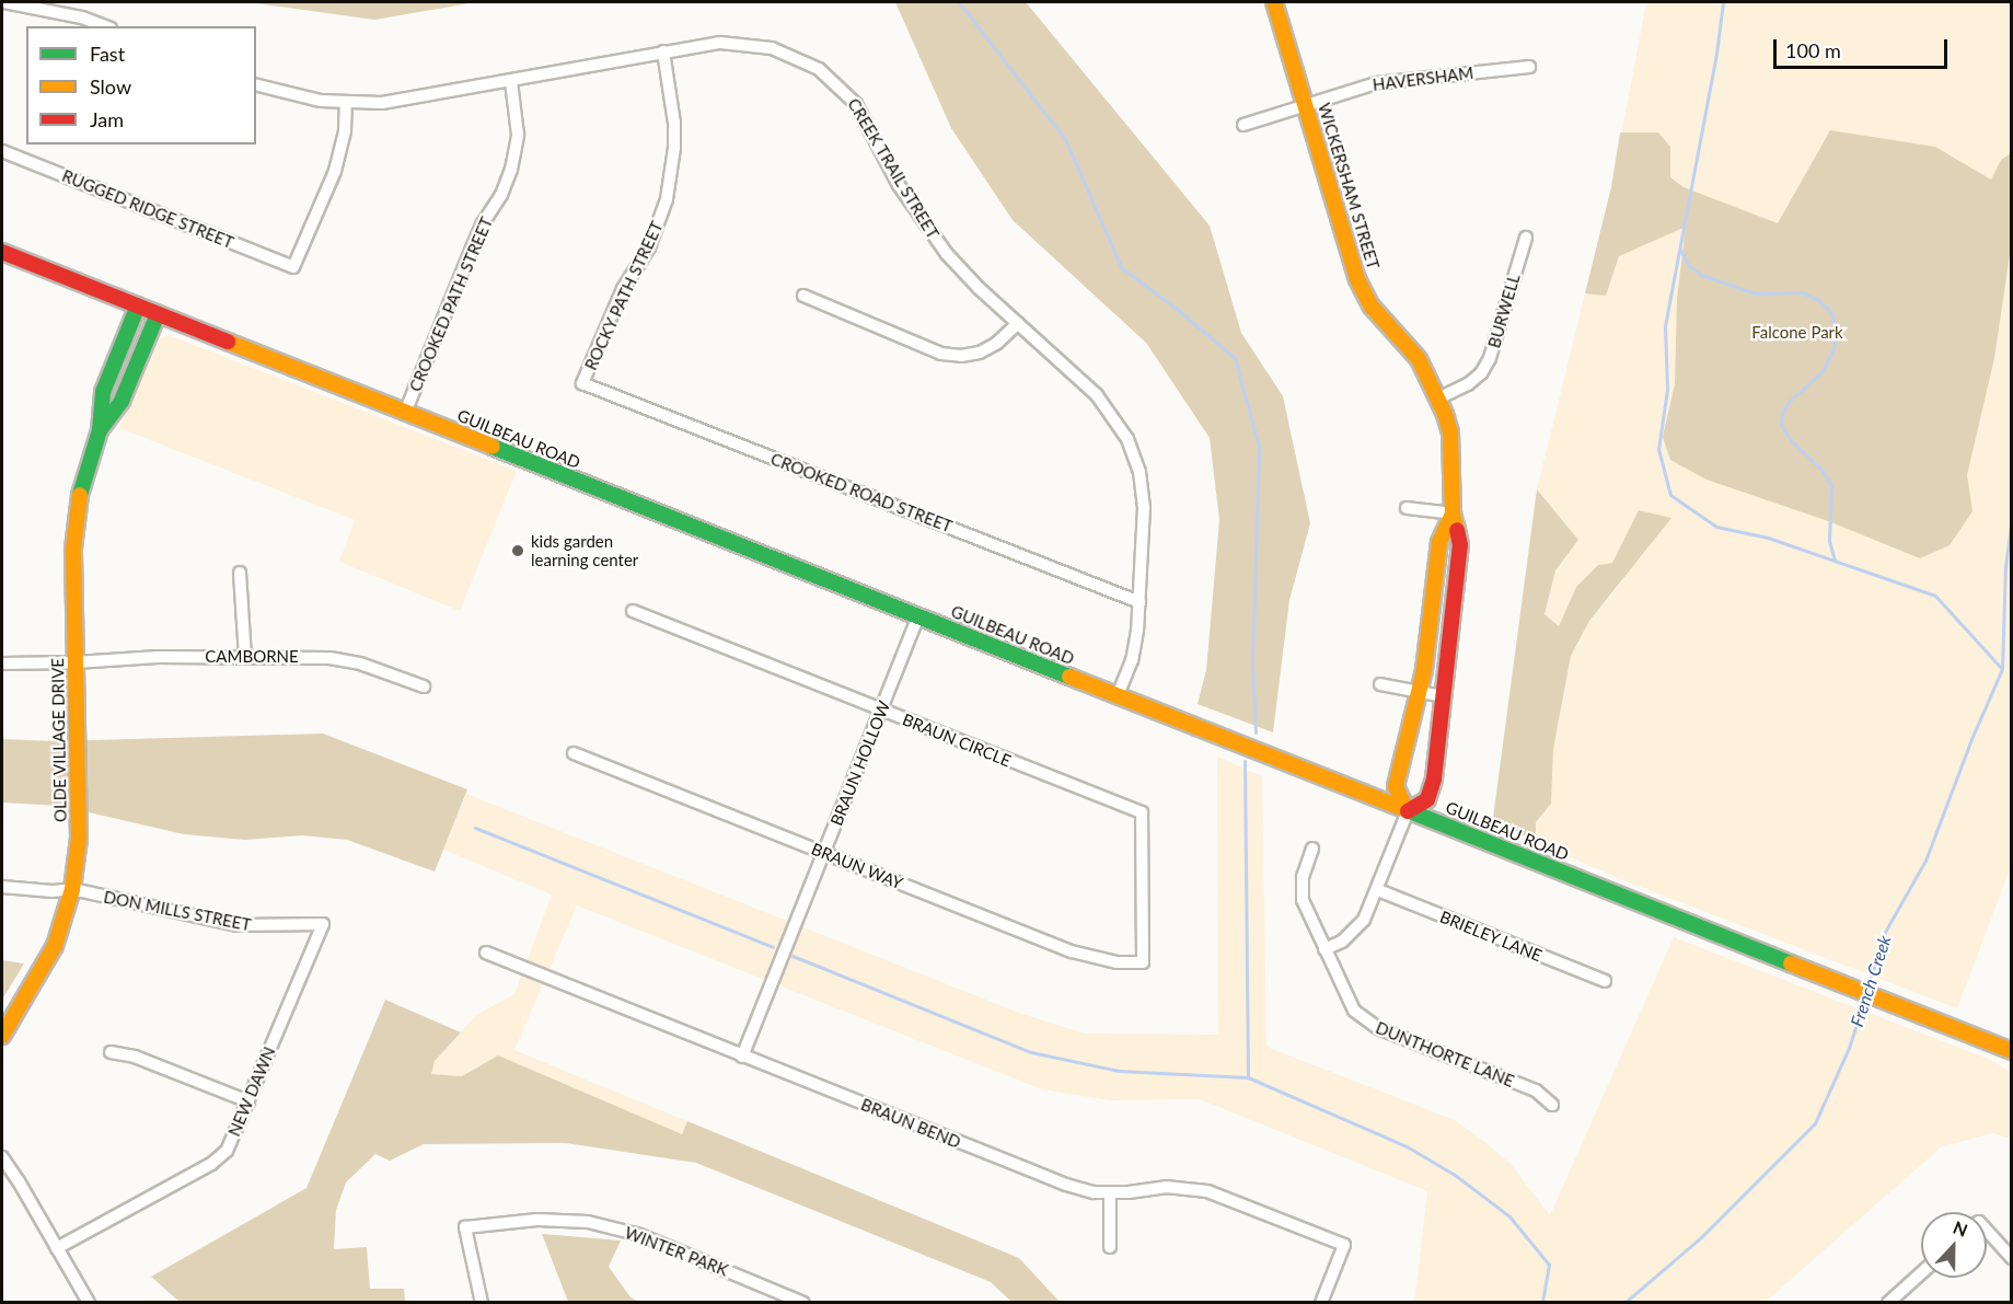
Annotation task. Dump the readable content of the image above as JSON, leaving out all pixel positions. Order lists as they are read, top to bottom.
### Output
{
  "streets": {
    "main road": ["WICKERSHAM STREET", "GUILBEAU ROAD", "OLDE VILLAGE DRIVE"],
    "street": [
      "HAVERSHAM",
      "CREEK TRAIL STREET",
      "RUGGED RIDGE STREET",
      "ROCKY PATH STREET",
      "CROOKED PATH STREET",
      "BURWELL",
      "CROOKED ROAD STREET",
      "CAMBORNE",
      "BRAUN CIRCLE",
      "BRAUN HOLLOW",
      "BRAUN WAY",
      "DON MILLS STREET",
      "BRIELEY LANE",
      "DUNTHORTE LANE",
      "NEW DAWN",
      "BRAUN BEND",
      "WINTER PARK"
    ]
  },
  "crossings": [
    ["HAVERSHAM", "WICKERSHAM STREET"],
    ["CREEK TRAIL STREET", "RUGGED RIDGE STREET"],
    ["CREEK TRAIL STREET", "ROCKY PATH STREET"],
    ["CREEK TRAIL STREET", "CROOKED PATH STREET"],
    ["CREEK TRAIL STREET", "GUILBEAU ROAD"],
    ["CREEK TRAIL STREET", "CROOKED ROAD STREET"],
    ["WICKERSHAM STREET", "BURWELL"],
    ["WICKERSHAM STREET", "GUILBEAU ROAD"],
    ["WICKERSHAM STREET", "BRIELEY LANE"],
    ["WICKERSHAM STREET", "DUNTHORTE LANE"],
    ["ROCKY PATH STREET", "CROOKED ROAD STREET"],
    ["CROOKED PATH STREET", "GUILBEAU ROAD"],
    ["GUILBEAU ROAD", "OLDE VILLAGE DRIVE"],
    ["GUILBEAU ROAD", "BRAUN HOLLOW"],
    ["CAMBORNE", "OLDE VILLAGE DRIVE"],
    ["OLDE VILLAGE DRIVE", "DON MILLS STREET"],
    ["BRAUN CIRCLE", "BRAUN HOLLOW"],
    ["BRAUN CIRCLE", "BRAUN WAY"],
    ["BRAUN HOLLOW", "BRAUN WAY"],
    ["BRAUN HOLLOW", "BRAUN BEND"],
    ["DON MILLS STREET", "NEW DAWN"]
  ],
  "water": ["French Creek"],
  "parks": ["Falcone Park"],
  "places": ["kids garden learning center"],
  "legend": ["Fast", "Slow", "Jam"],
  "scale_bar": "100 m",
  "north": "top"
}
